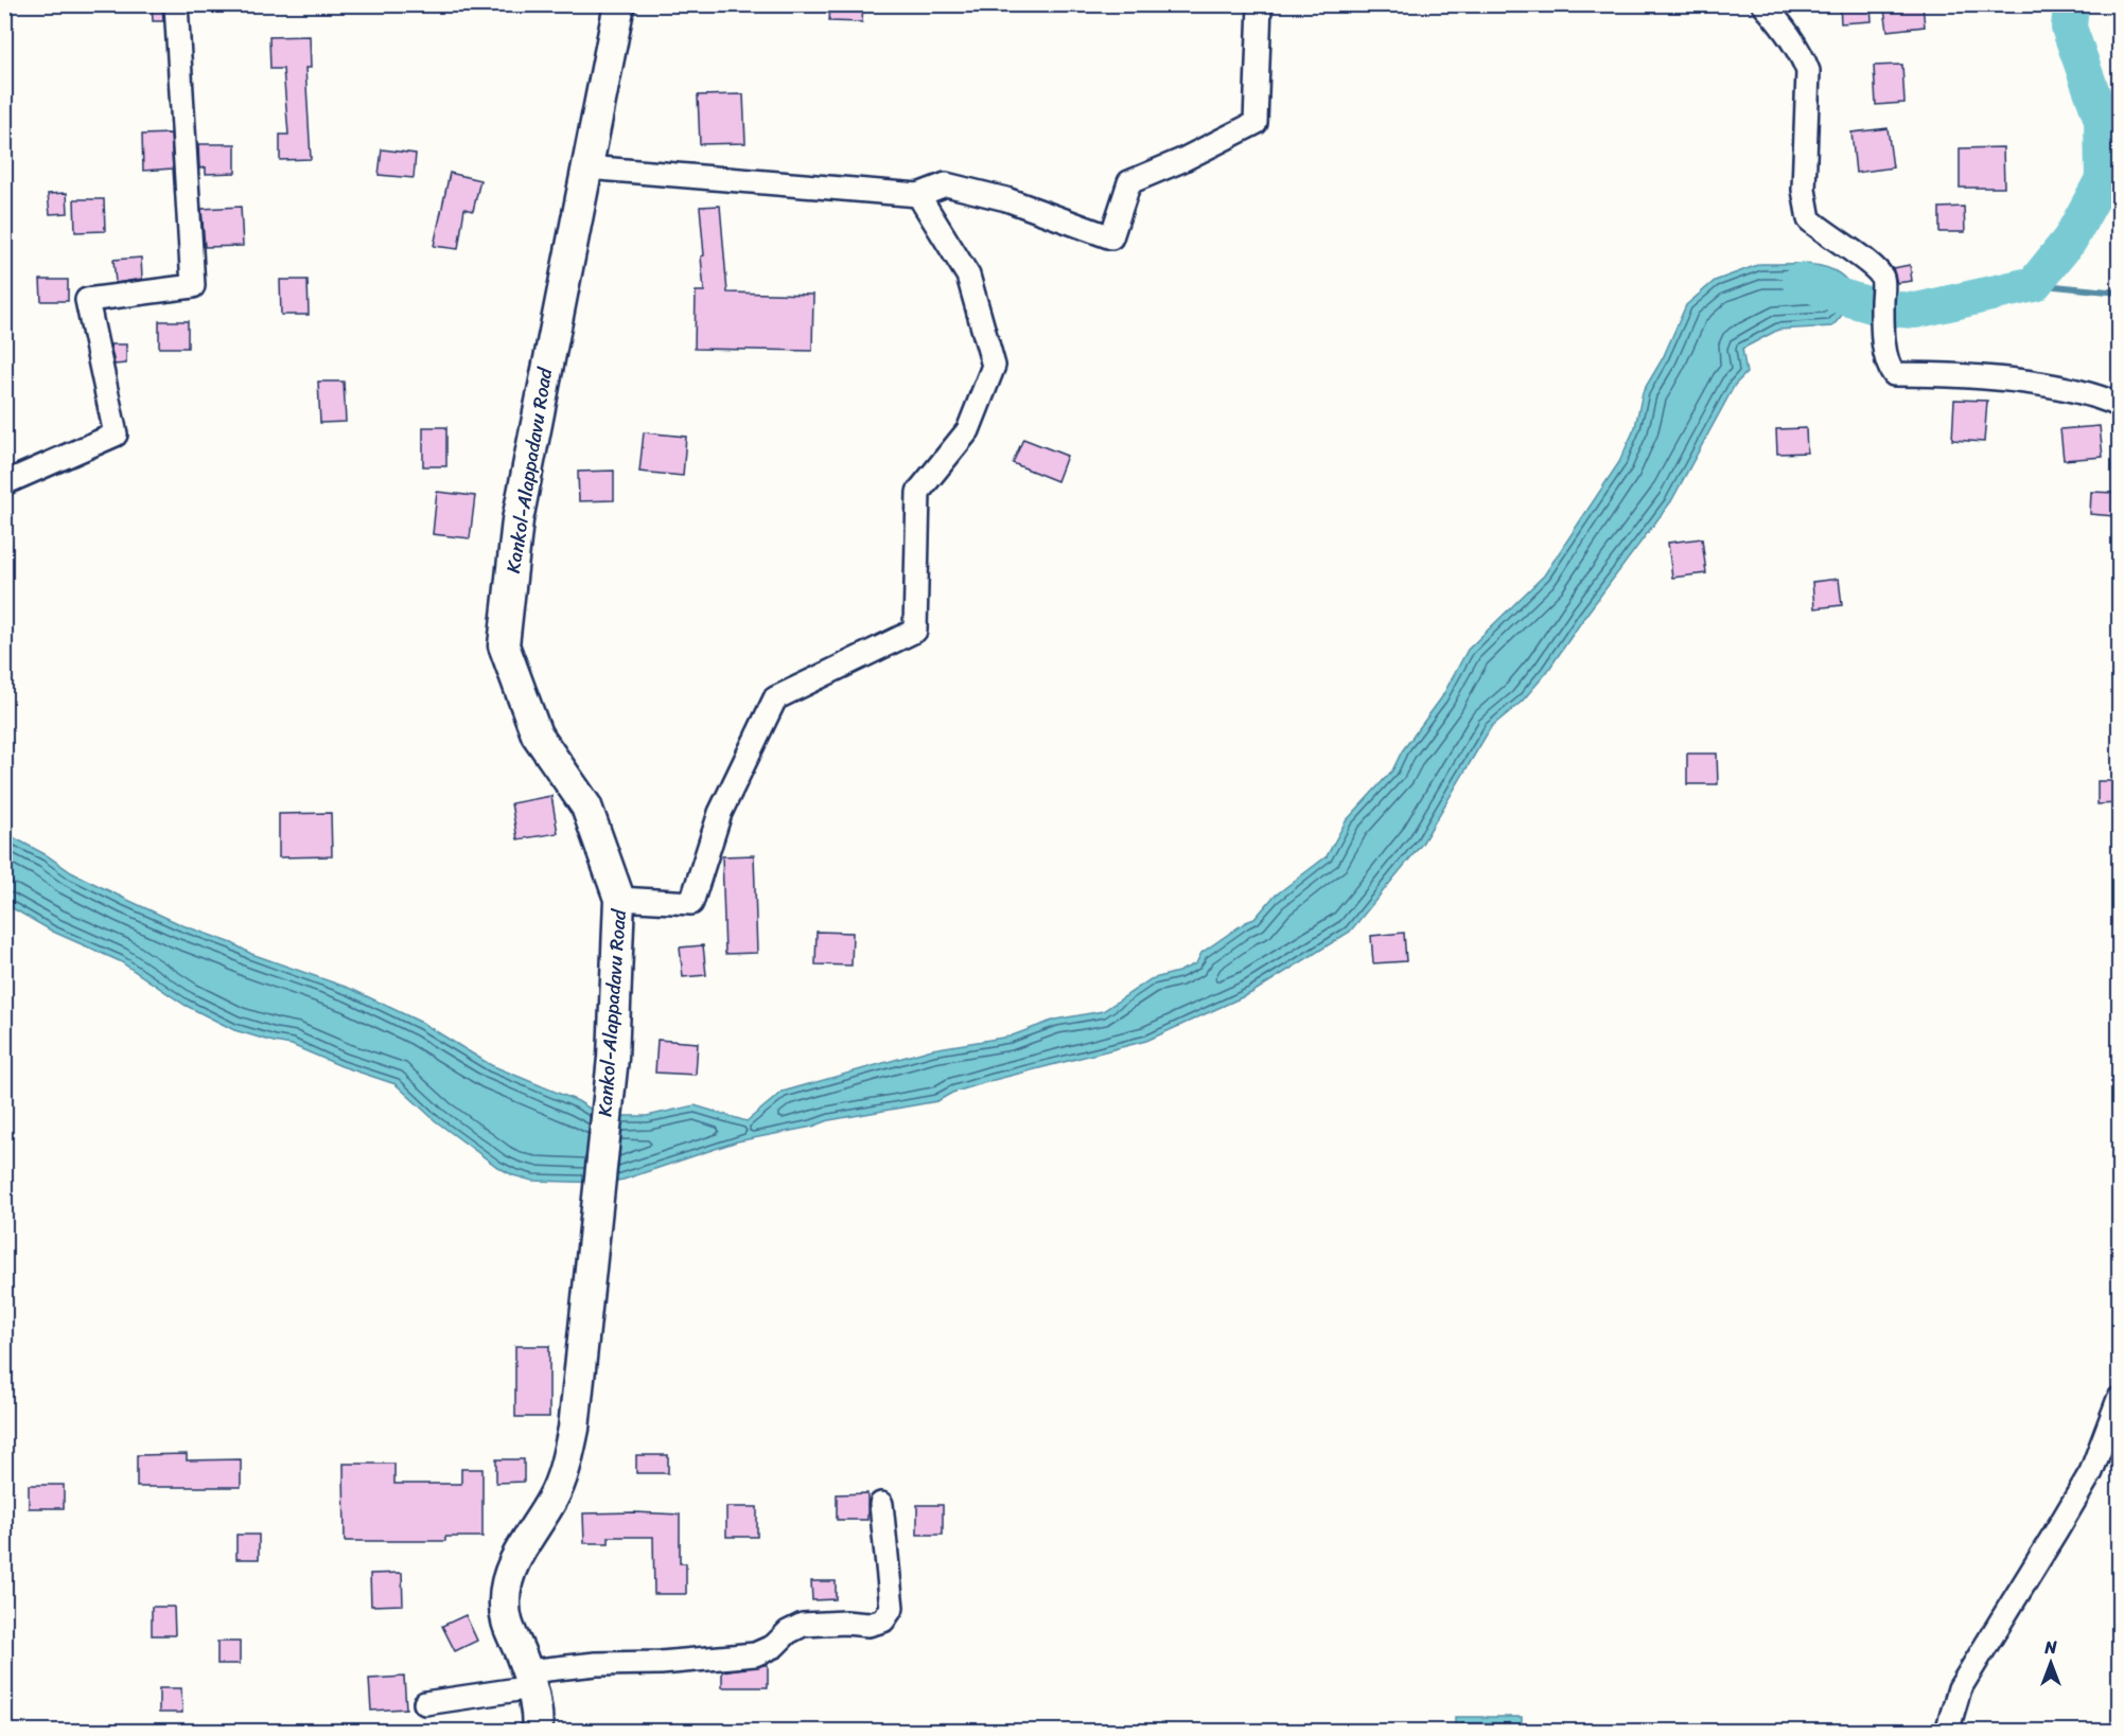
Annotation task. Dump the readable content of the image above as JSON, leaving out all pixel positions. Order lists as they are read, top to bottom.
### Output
{
  "streets": {
    "main road": ["Kankol-Alappadavu Road"]
  },
  "north": "top"
}
